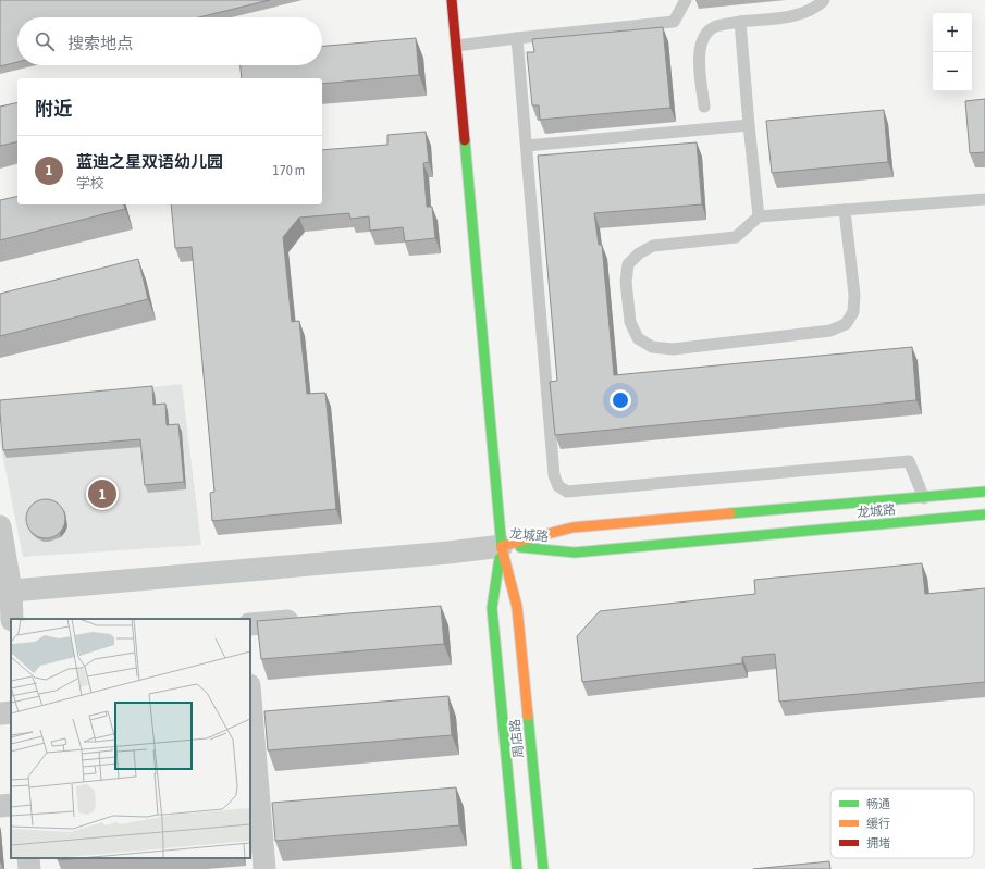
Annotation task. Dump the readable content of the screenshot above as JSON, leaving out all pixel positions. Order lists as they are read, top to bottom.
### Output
{
  "streets": {
    "street": ["龙城路", "周店路"]
  },
  "crossings": [
    ["龙城路", "周店路"]
  ],
  "legend": ["畅通", "缓行", "拥堵"],
  "page": {
    "map_buttons": ["+", "−"],
    "search": "搜索地点",
    "heading": "附近",
    "list": [
      {
        "mark": "1",
        "name": "蓝迪之星双语幼儿园",
        "note": "学校",
        "value": "170 m"
      }
    ],
    "pins": "1"
  }
}
